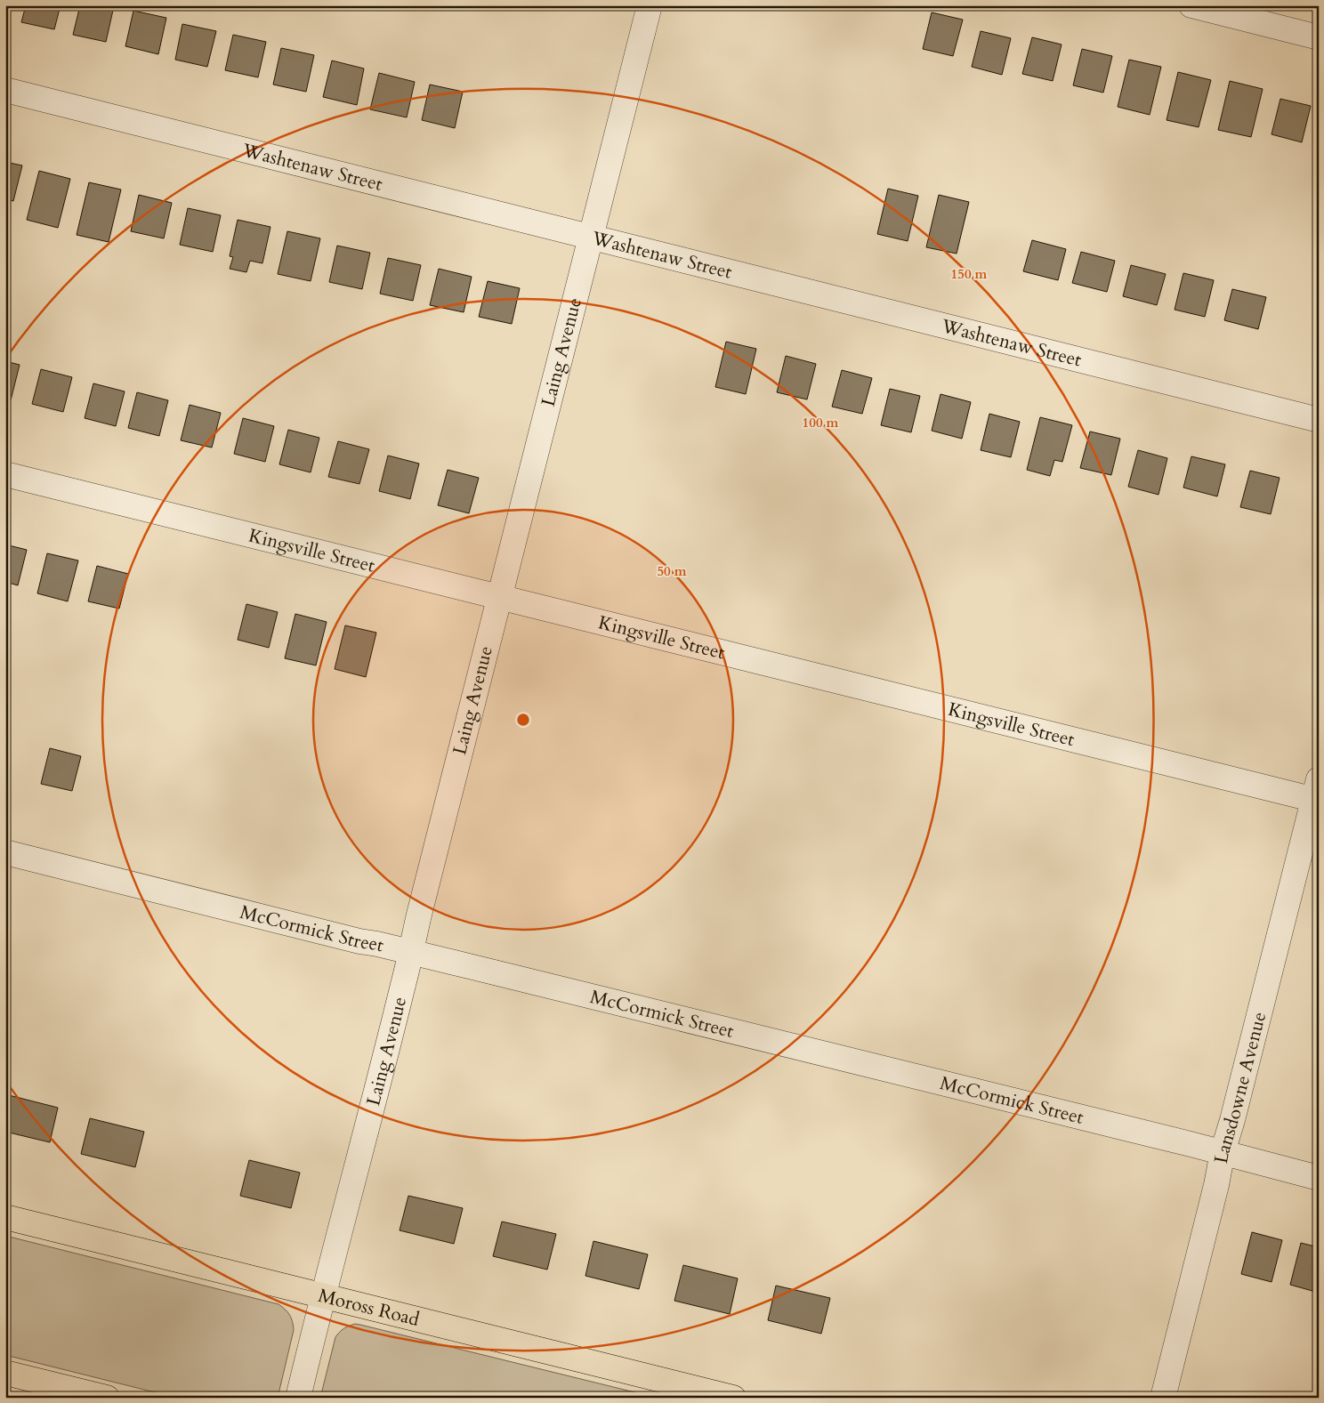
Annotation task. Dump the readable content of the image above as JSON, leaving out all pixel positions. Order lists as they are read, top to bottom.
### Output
{
  "streets": {
    "main road": ["Moross Road"],
    "street": [
      "Washtenaw Street",
      "Laing Avenue",
      "Kingsville Street",
      "McCormick Street",
      "Lansdowne Avenue"
    ]
  },
  "crossings": [
    ["Washtenaw Street", "Laing Avenue"],
    ["Laing Avenue", "Kingsville Street"],
    ["Laing Avenue", "McCormick Street"],
    ["Laing Avenue", "Moross Road"],
    ["Kingsville Street", "Lansdowne Avenue"],
    ["McCormick Street", "Lansdowne Avenue"]
  ],
  "rings": ["150 m", "100 m", "50 m"]
}
